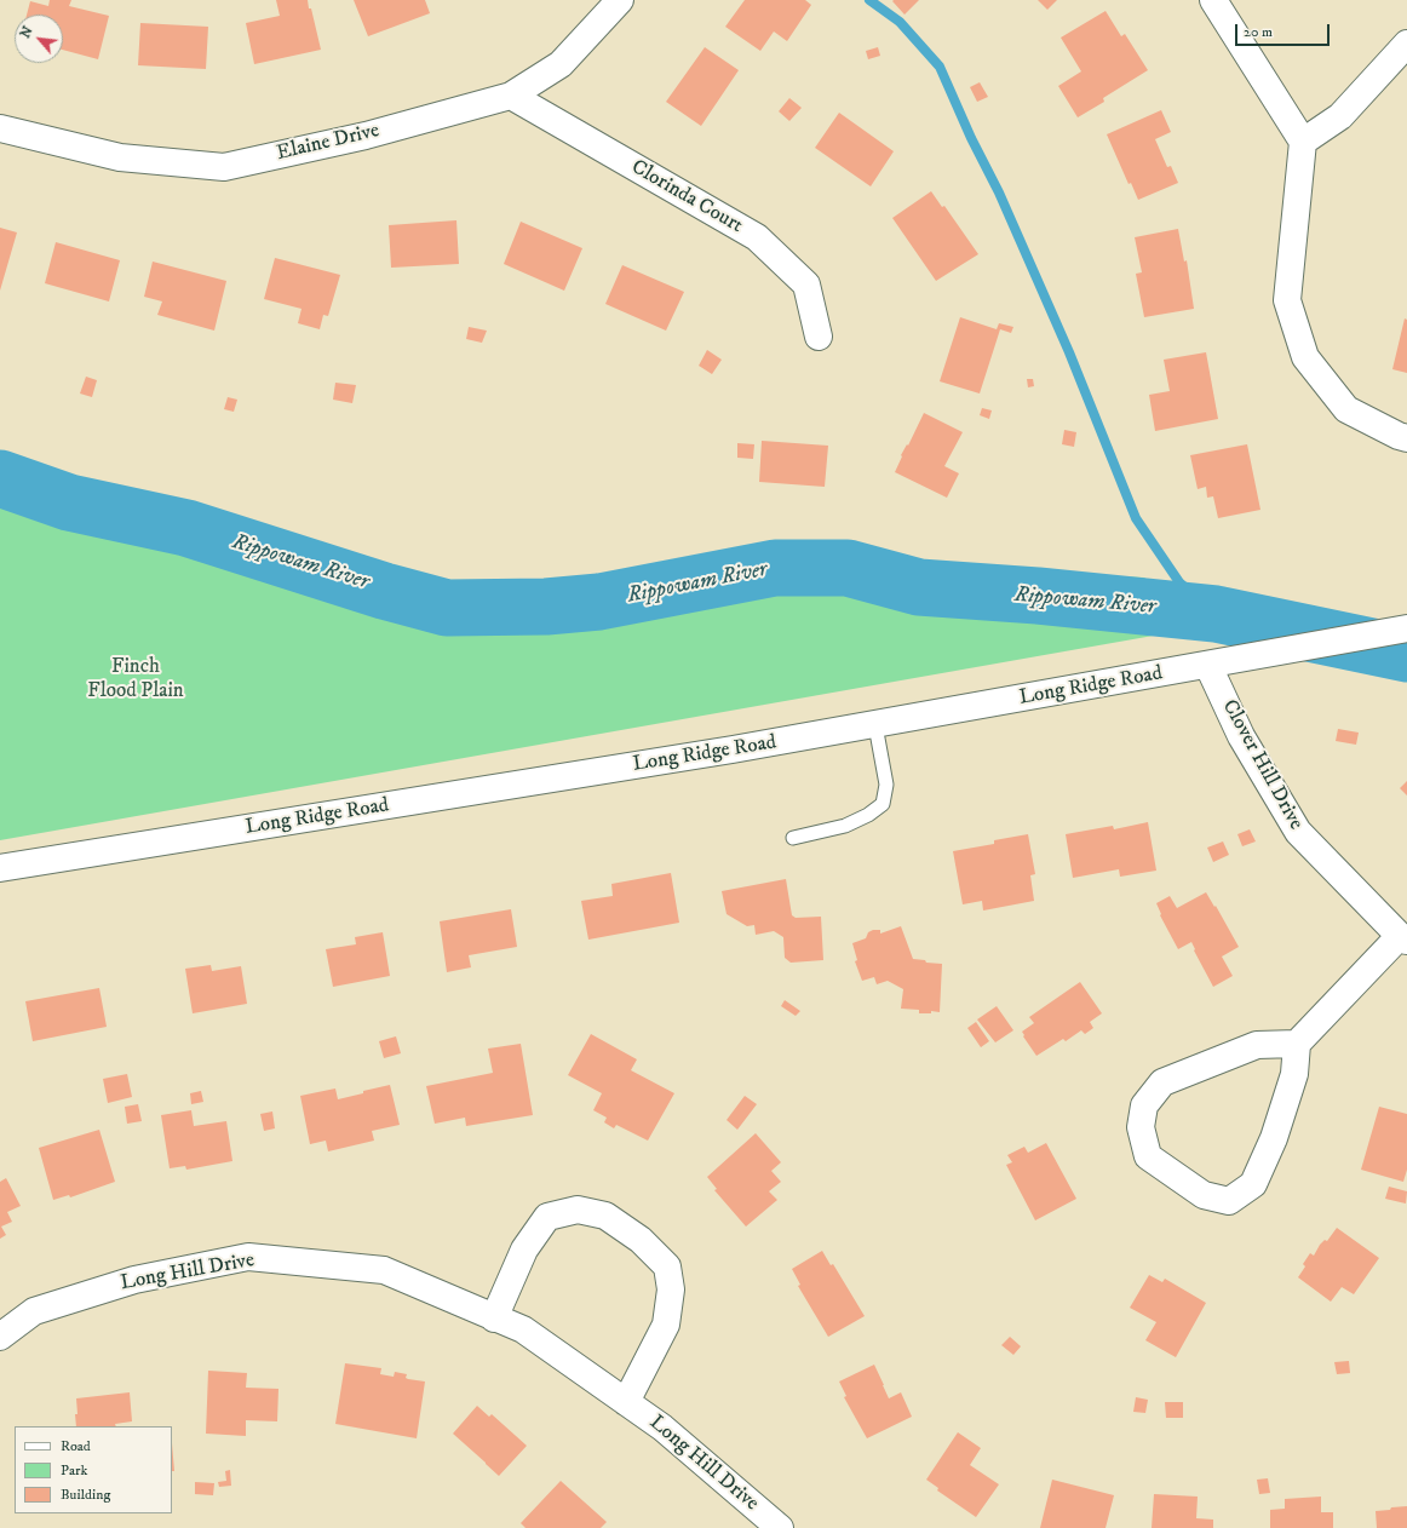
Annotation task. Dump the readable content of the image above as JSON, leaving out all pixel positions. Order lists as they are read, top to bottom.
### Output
{
  "streets": {
    "street": [
      "Elaine Drive",
      "Clorinda Court",
      "Long Ridge Road",
      "Clover Hill Drive",
      "Long Hill Drive"
    ]
  },
  "crossings": [
    ["Elaine Drive", "Clorinda Court"],
    ["Long Ridge Road", "Clover Hill Drive"]
  ],
  "water": ["Rippowam River"],
  "parks": ["Finch Flood Plain"],
  "legend": ["Road", "Park", "Building"],
  "scale_bar": "20 m",
  "north": "top left"
}
